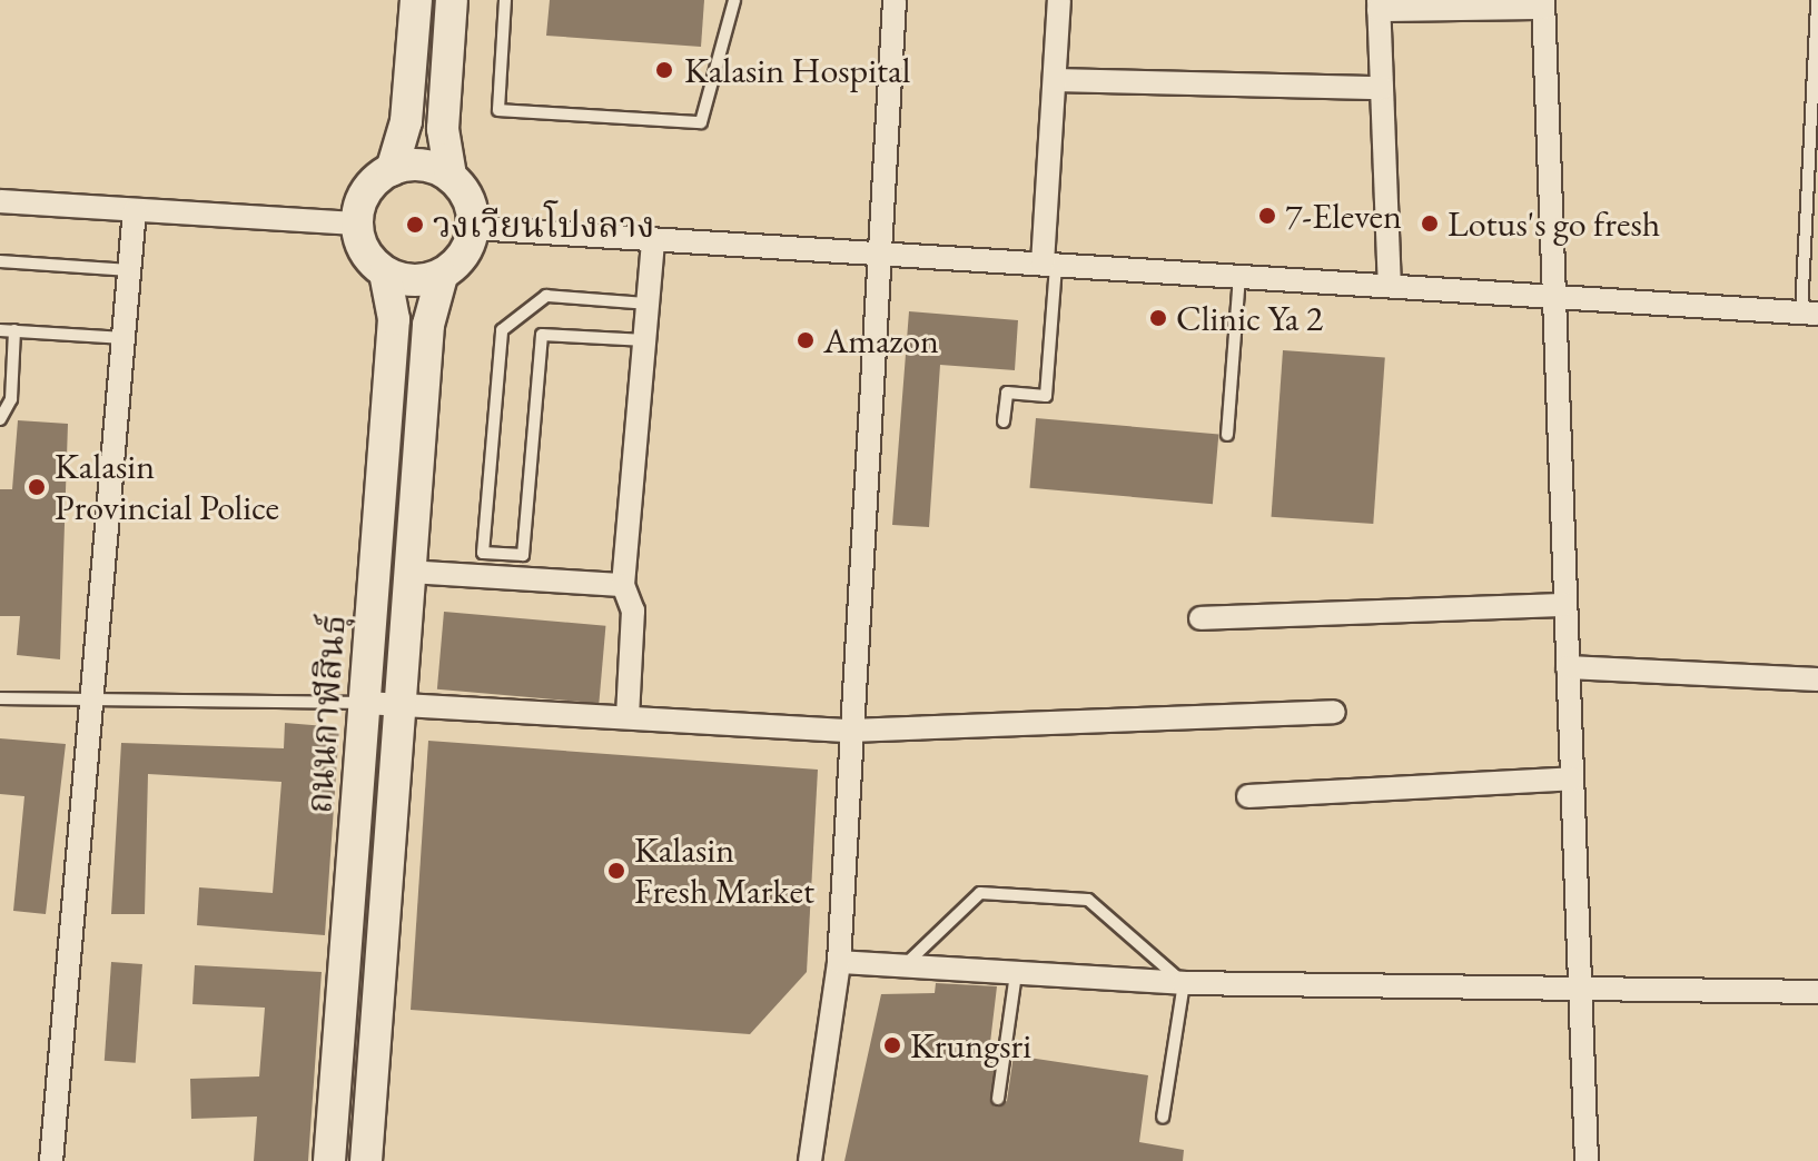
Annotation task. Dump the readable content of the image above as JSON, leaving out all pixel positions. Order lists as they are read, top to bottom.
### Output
{
  "streets": {
    "main road": ["ถนนกาฬสินธุ์"]
  },
  "places": [
    "Kalasin Hospital",
    "7-Eleven",
    "Lotus's go fresh",
    "วงเวียนโปงลาง",
    "Clinic Ya 2",
    "Amazon",
    "Kalasin Provincial Police",
    "Kalasin Fresh Market",
    "Krungsri"
  ]
}
